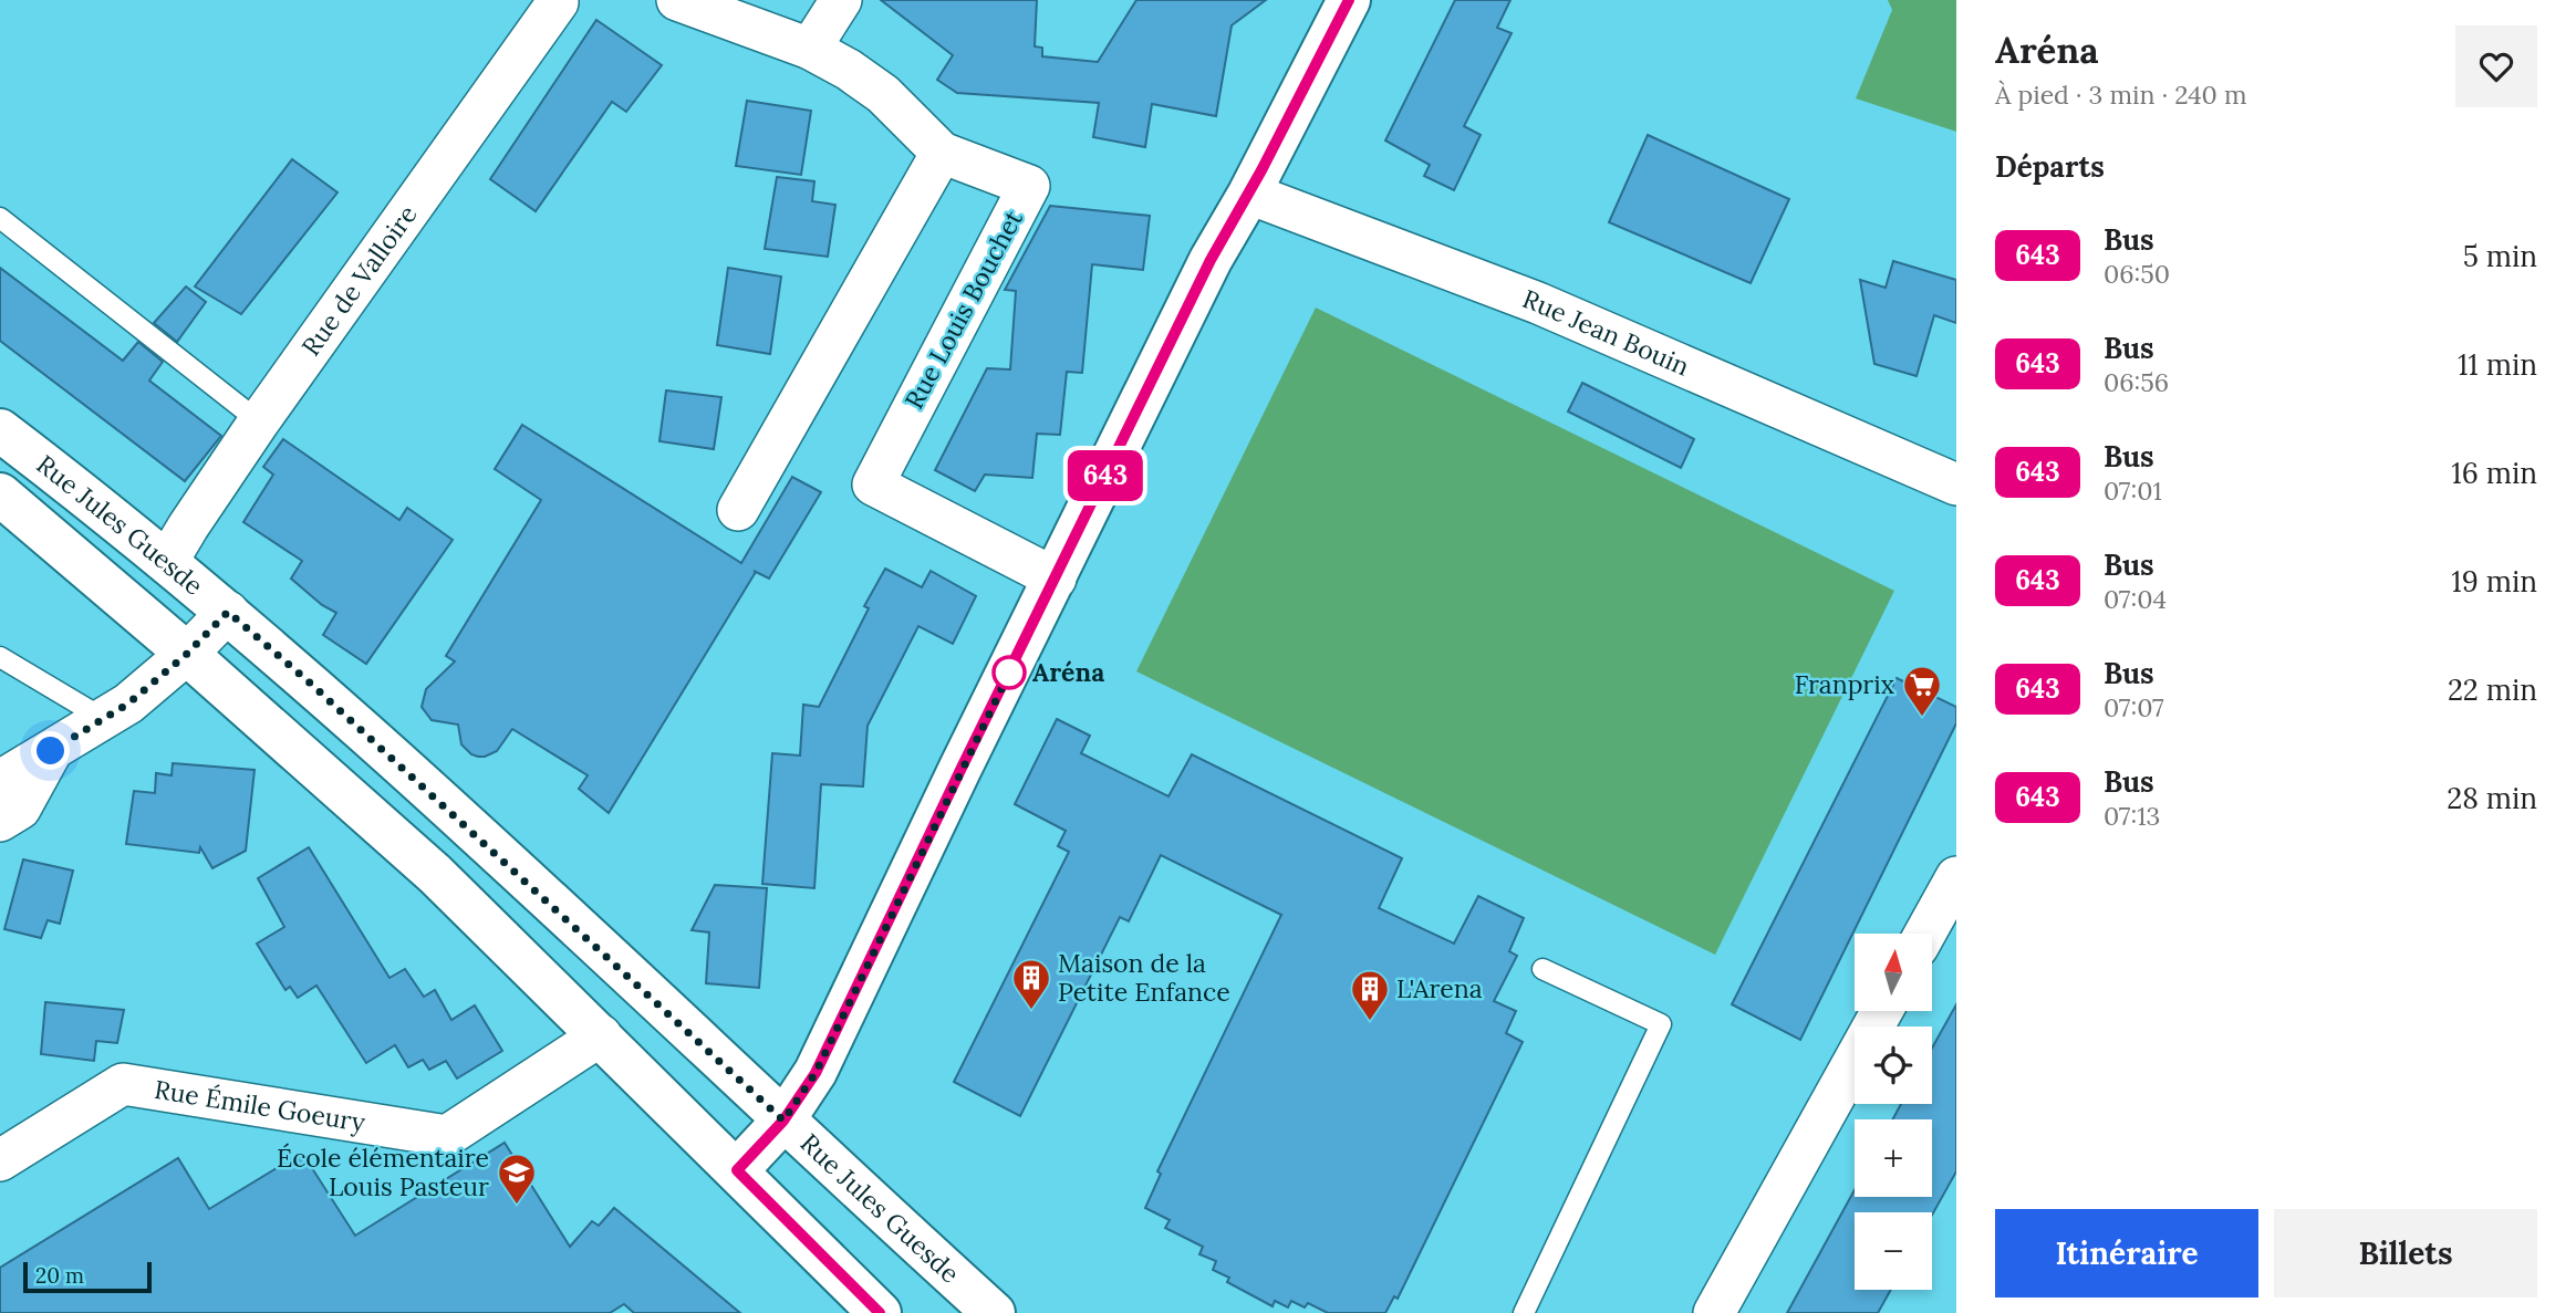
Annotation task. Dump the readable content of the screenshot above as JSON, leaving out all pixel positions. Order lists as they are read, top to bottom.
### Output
{
  "streets": {
    "main road": ["Rue Jules Guesde"],
    "street": [
      "Rue de Valloire",
      "Rue Louis Bouchet",
      "Rue Jean Bouin",
      "Rue Émile Goeury"
    ]
  },
  "crossings": [
    ["Rue de Valloire", "Rue Jules Guesde"],
    ["Rue Jules Guesde", "Rue Émile Goeury"]
  ],
  "places": {
    "other": ["Aréna"],
    "supermarket": ["Franprix"],
    "building": ["Maison de la Petite Enfance", "L'Arena"],
    "school or university": ["École élémentaire Louis Pasteur"]
  },
  "lines": ["bus line 643"],
  "scale_bar": "20 m",
  "north": "top",
  "page": {
    "on_map": "643",
    "heading": [
      ["Aréna", "À pied · 3 min · 240 m"],
      "Départs"
    ],
    "list": [
      {
        "mark": "643",
        "name": "Bus",
        "note": "06:50",
        "value": "5 min"
      },
      {
        "mark": "643",
        "name": "Bus",
        "note": "06:56",
        "value": "11 min"
      },
      {
        "mark": "643",
        "name": "Bus",
        "note": "07:01",
        "value": "16 min"
      },
      {
        "mark": "643",
        "name": "Bus",
        "note": "07:04",
        "value": "19 min"
      },
      {
        "mark": "643",
        "name": "Bus",
        "note": "07:07",
        "value": "22 min"
      },
      {
        "mark": "643",
        "name": "Bus",
        "note": "07:13",
        "value": "28 min"
      }
    ],
    "map_buttons": ["+", "−"],
    "buttons": ["Itinéraire", "Billets"],
    "scale": "20 m"
  }
}
